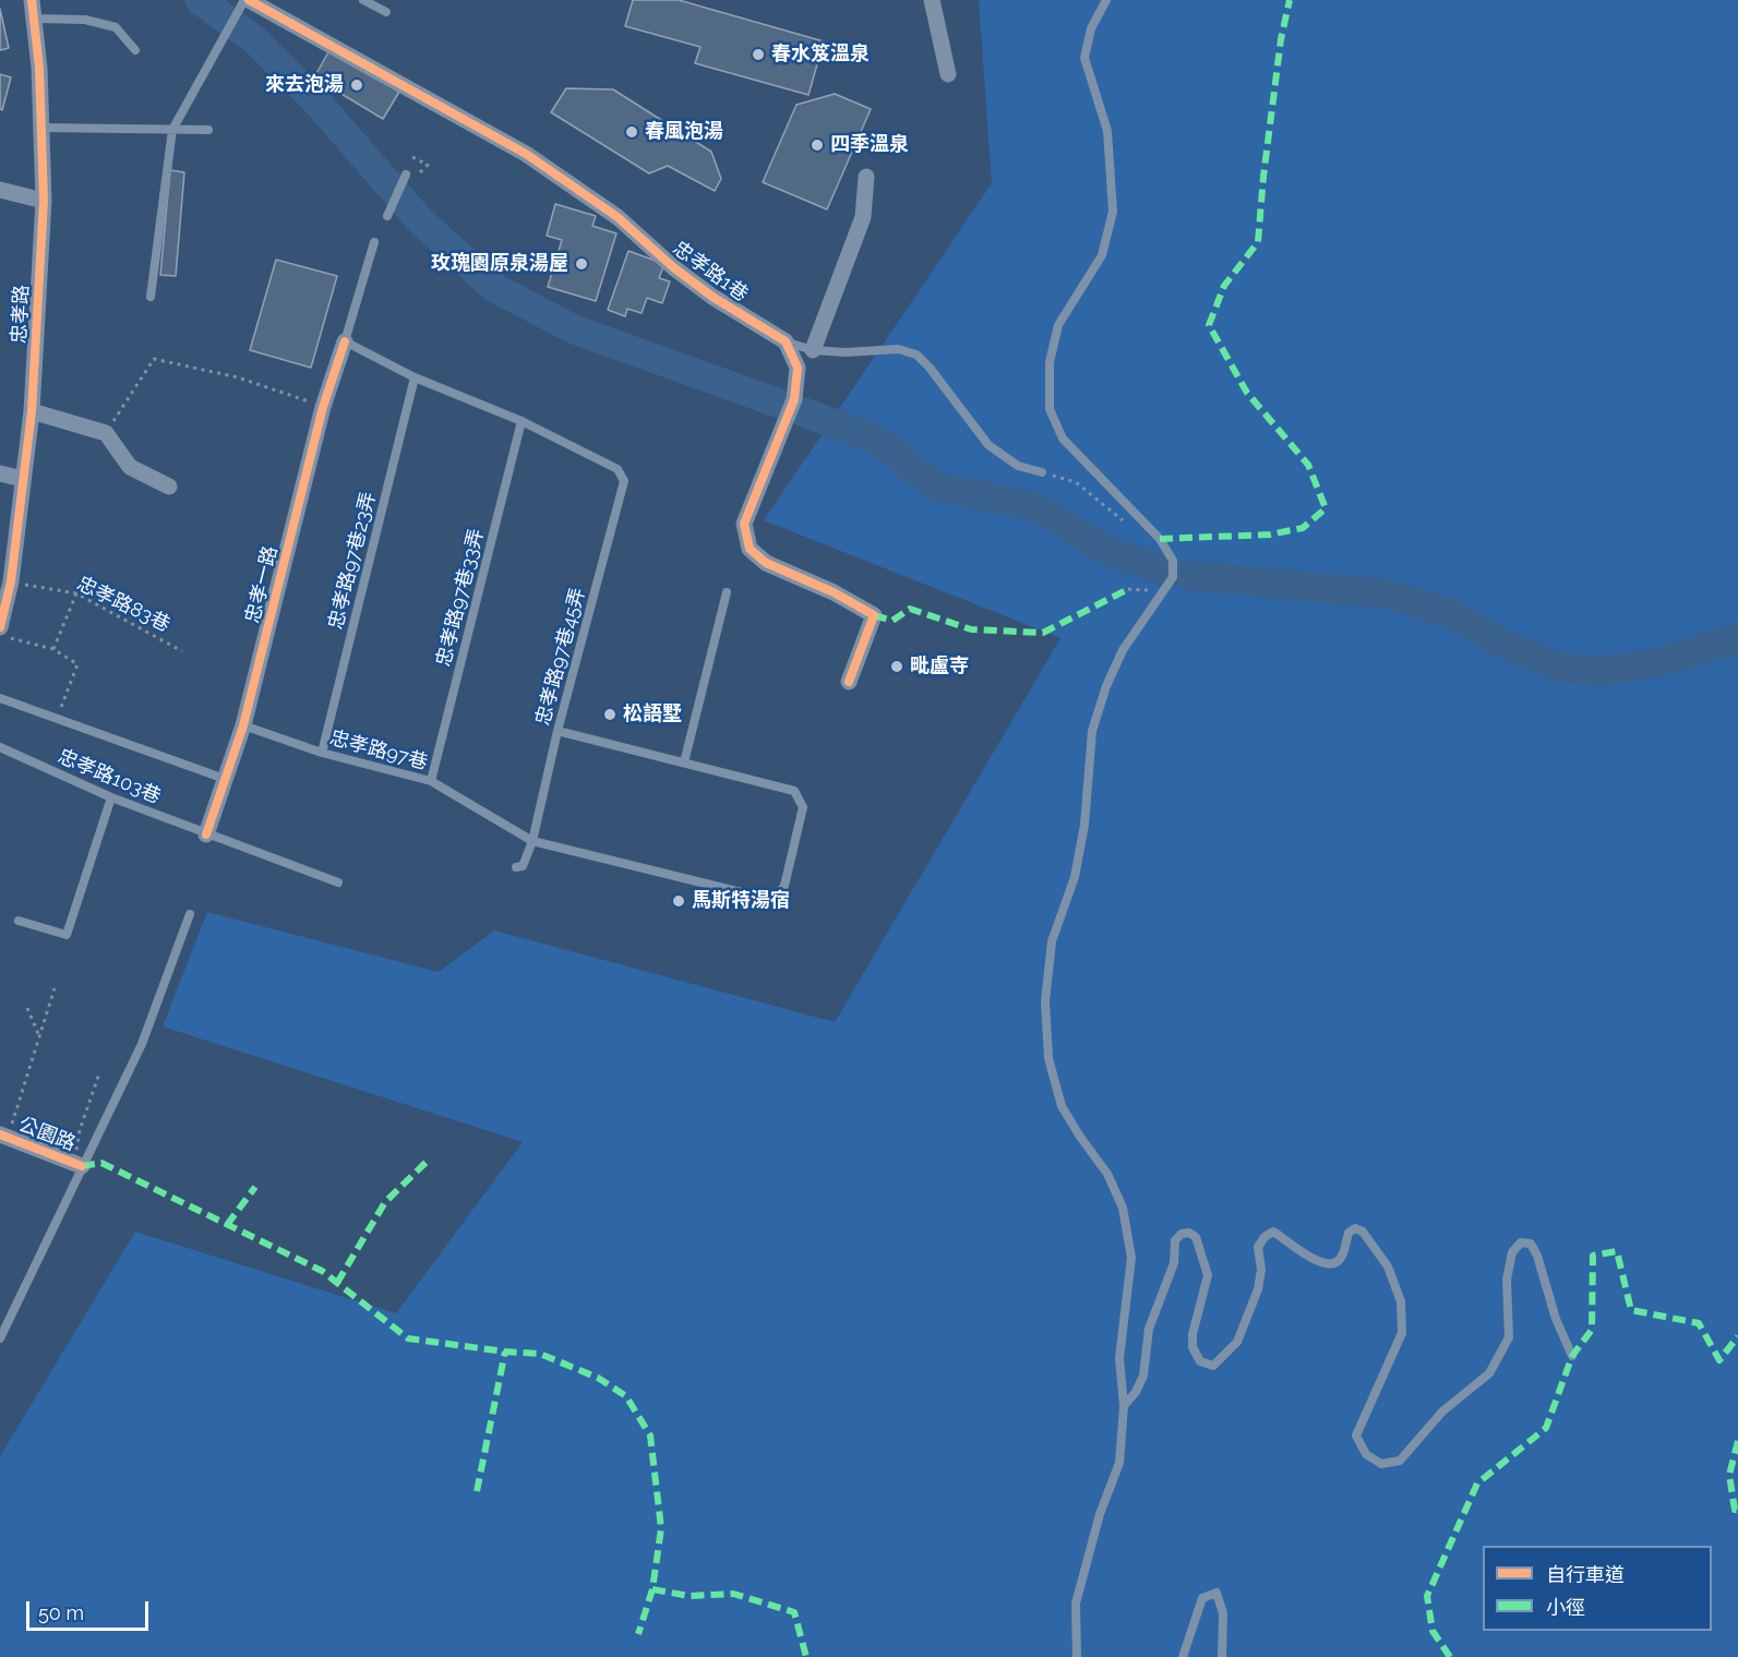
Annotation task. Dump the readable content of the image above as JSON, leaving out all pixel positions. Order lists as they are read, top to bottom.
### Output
{
  "streets": {
    "street": [
      "忠孝路1巷",
      "忠孝路",
      "忠孝一路",
      "公園路"
    ],
    "lane": [
      "忠孝路97巷23弄",
      "忠孝路97巷33弄",
      "忠孝路97巷45弄",
      "忠孝路97巷",
      "忠孝路103巷"
    ],
    "path": ["忠孝路83巷"]
  },
  "crossings": [
    ["忠孝路", "忠孝路83巷"],
    ["忠孝路97巷23弄", "忠孝路97巷"],
    ["忠孝一路", "忠孝路97巷"],
    ["忠孝一路", "忠孝路103巷"],
    ["忠孝路97巷33弄", "忠孝路97巷45弄"],
    ["忠孝路97巷33弄", "忠孝路97巷"],
    ["忠孝路97巷45弄", "忠孝路97巷"]
  ],
  "places": [
    "春水笈溫泉",
    "來去泡湯",
    "春風泡湯",
    "四季溫泉",
    "玫瑰園原泉湯屋",
    "毗盧寺",
    "松語墅",
    "馬斯特湯宿"
  ],
  "legend": ["自行車道", "小徑"],
  "scale_bar": "50 m"
}
